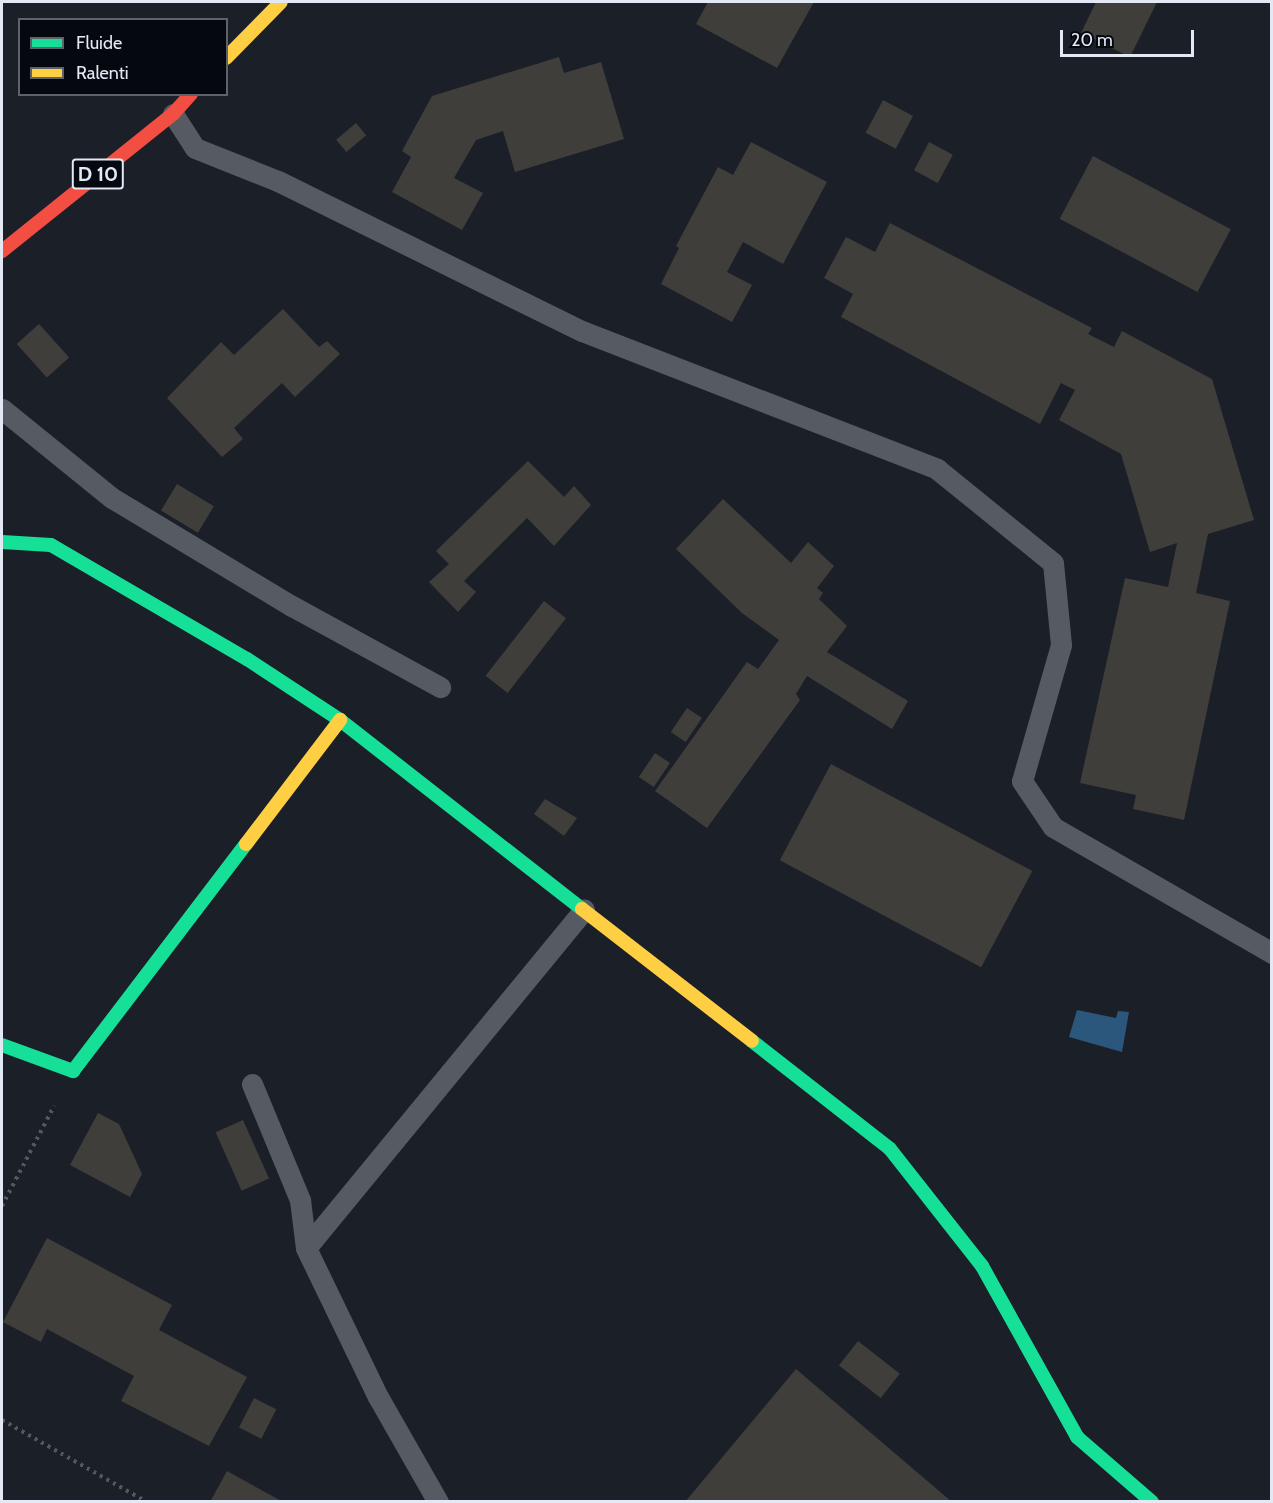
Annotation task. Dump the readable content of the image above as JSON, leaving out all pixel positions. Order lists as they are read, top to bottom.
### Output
{
  "streets": {
    "street": ["D 10"]
  },
  "legend": ["Fluide", "Ralenti"],
  "scale_bar": "20 m"
}
